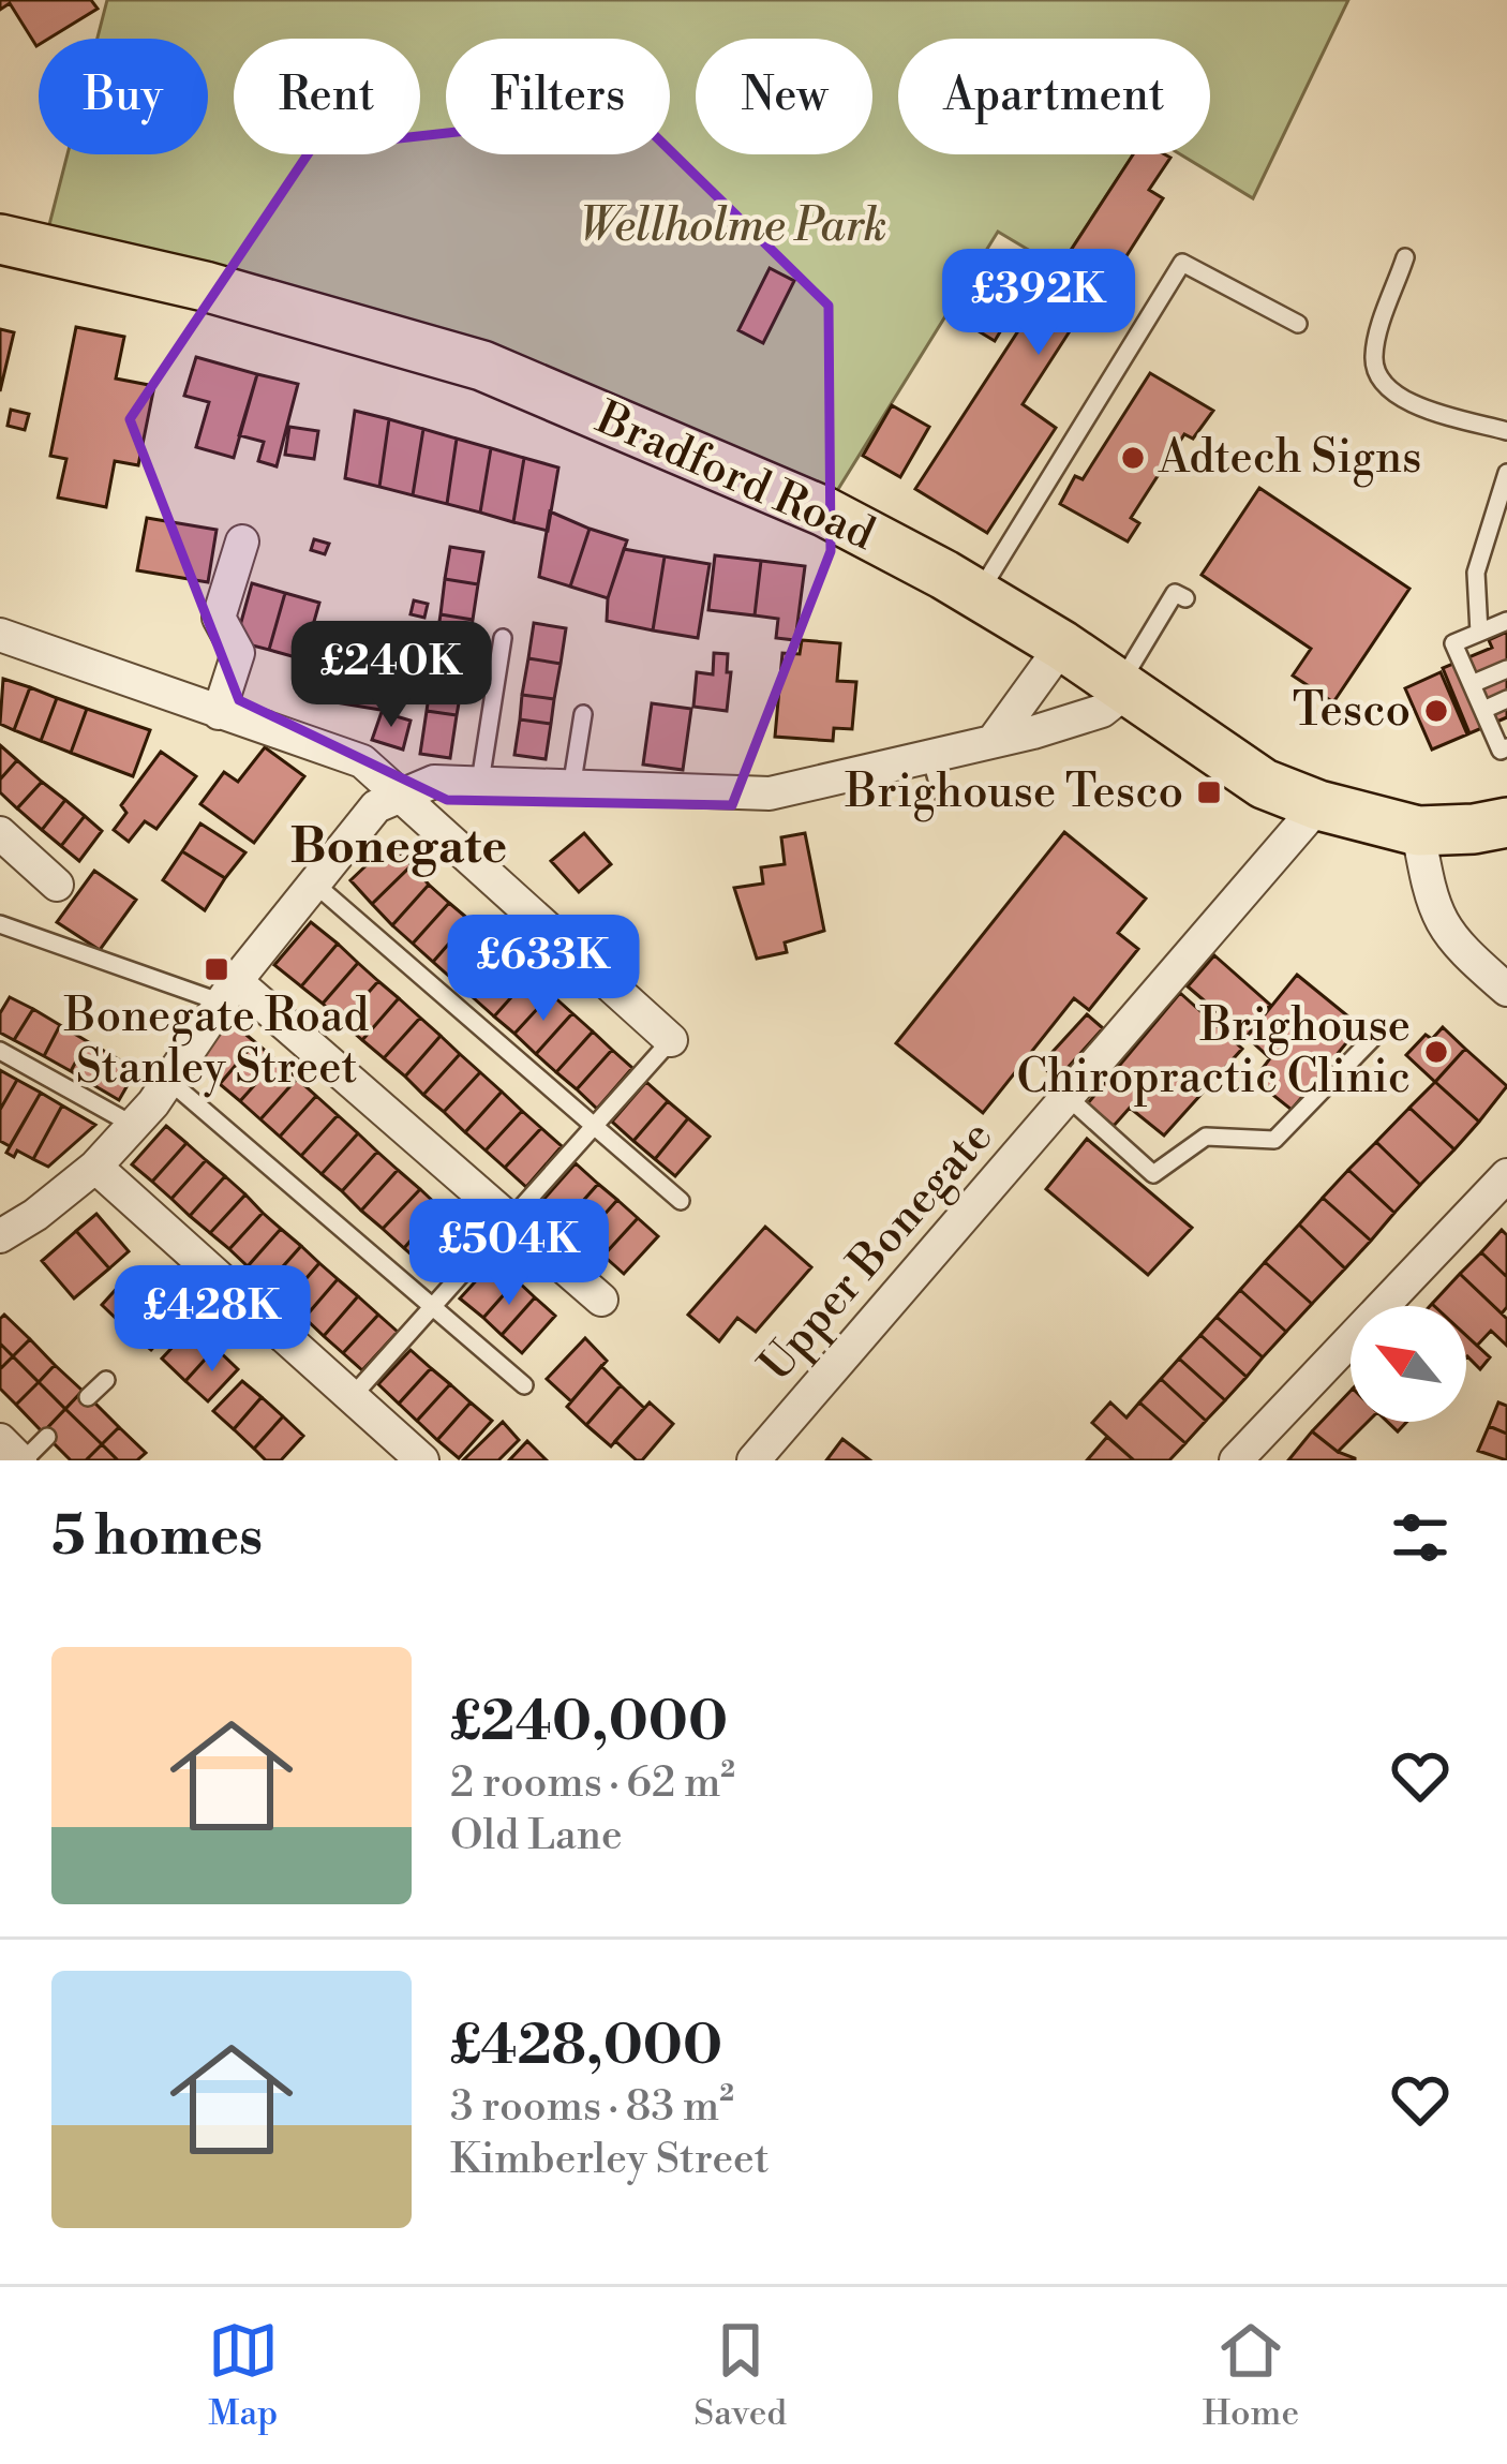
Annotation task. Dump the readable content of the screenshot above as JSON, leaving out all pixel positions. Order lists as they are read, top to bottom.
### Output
{
  "streets": {
    "main road": ["Bradford Road"],
    "street": ["Upper Bonegate"]
  },
  "crossings": [
    ["Bradford Road", "Upper Bonegate"]
  ],
  "districts": ["Bonegate"],
  "parks": ["Wellholme Park"],
  "places": {
    "other": ["Adtech Signs", "Tesco", "Brighouse Chiropractic Clinic"],
    "transit": ["Brighouse Tesco", "Bonegate Road Stanley Street"]
  },
  "north": "top left",
  "page": {
    "chip": [
      "Buy",
      "Rent",
      "Filters",
      "New",
      "Apartment"
    ],
    "price": [
      "£392K",
      "£240K",
      "£633K",
      "£504K",
      "£428K"
    ],
    "heading": "5 homes",
    "list": [
      {
        "name": "£240,000",
        "note": "2 rooms · 62 m² · Old Lane"
      },
      {
        "name": "£428,000",
        "note": "3 rooms · 83 m² · Kimberley Street"
      }
    ],
    "tabs": ["Map", "Saved", "Home"]
  }
}
